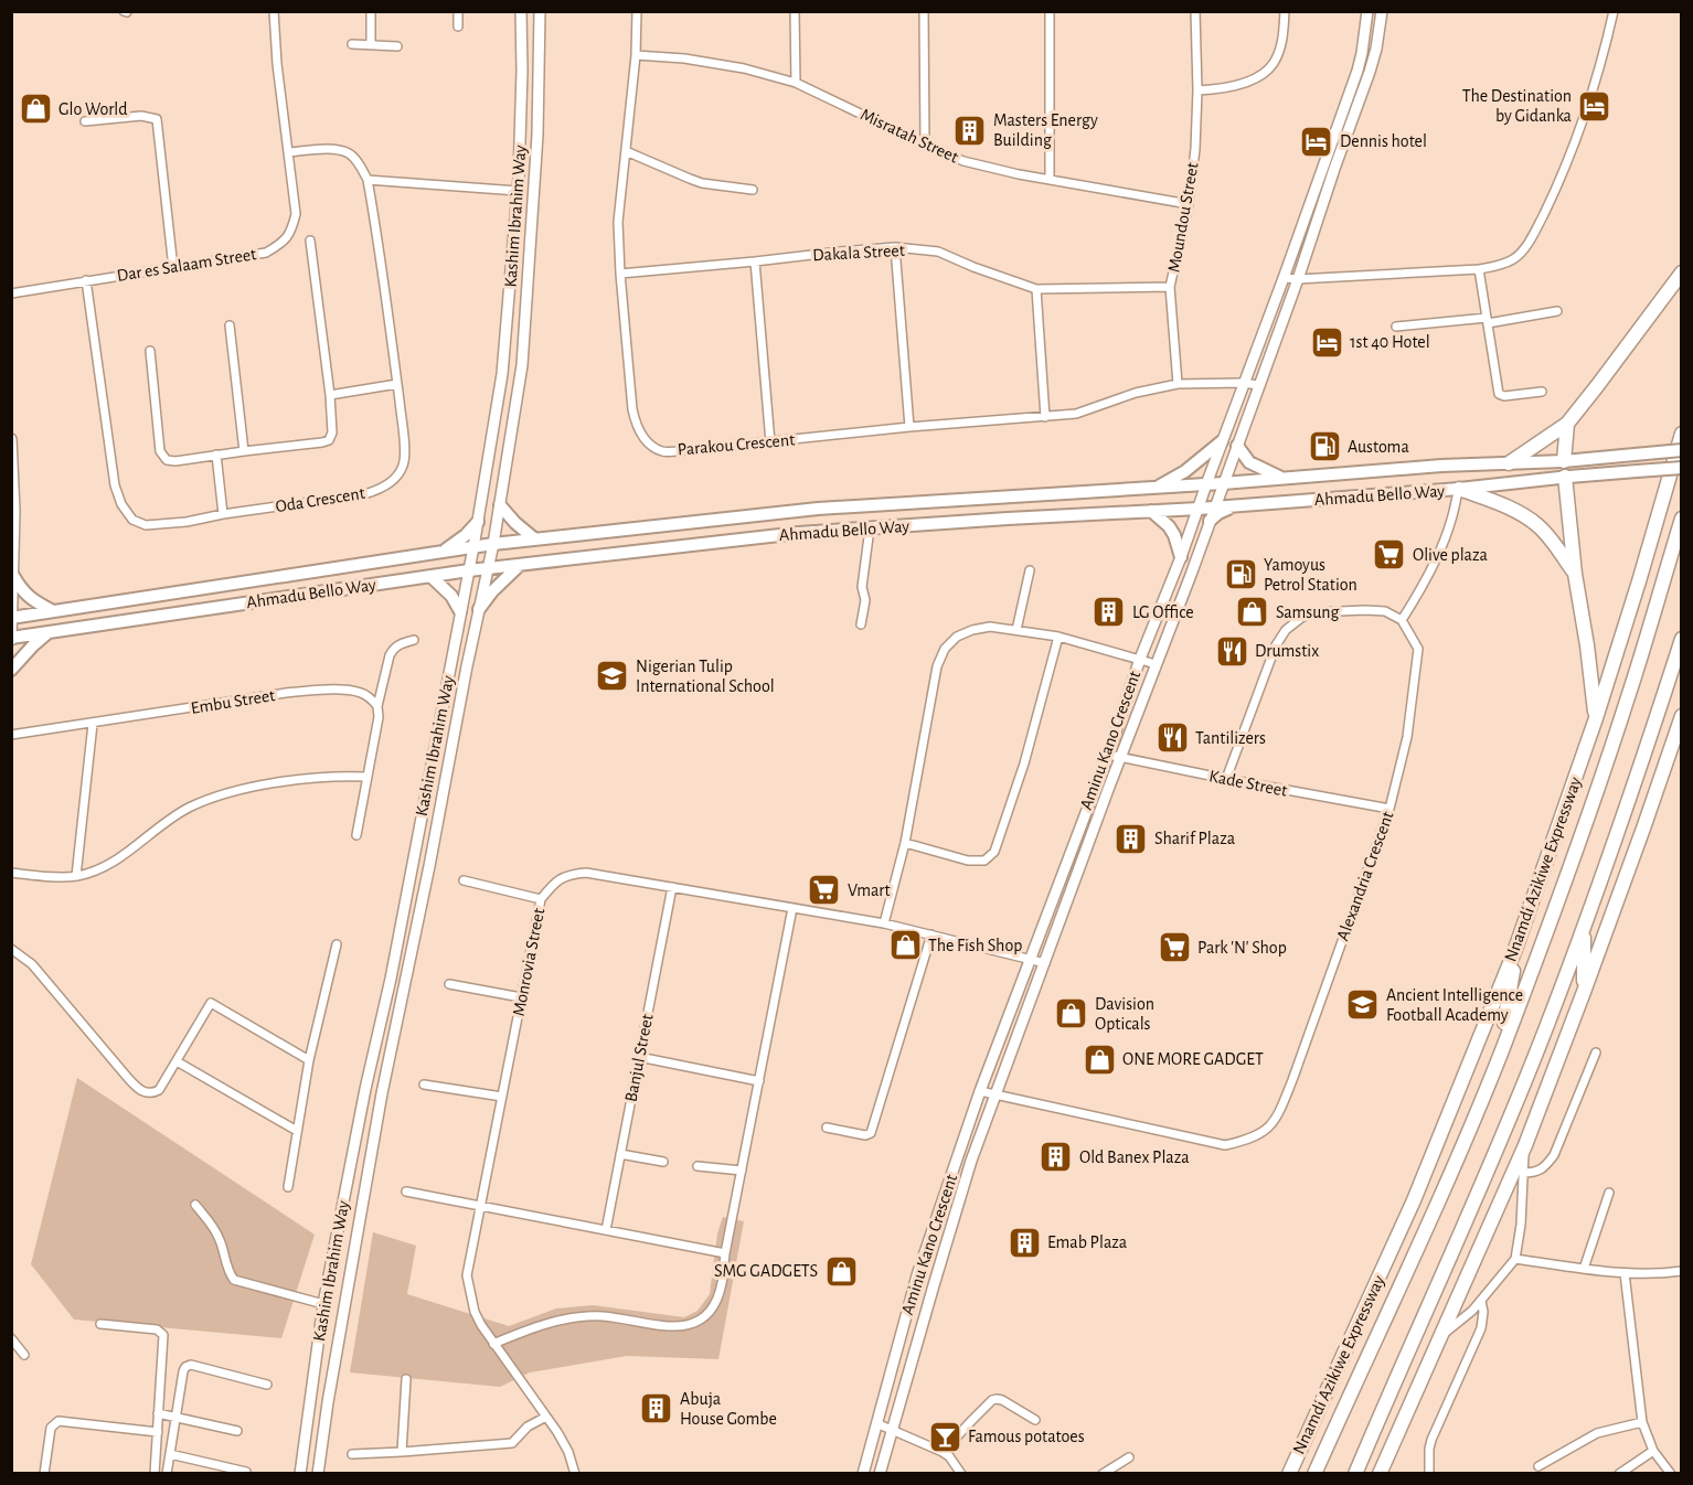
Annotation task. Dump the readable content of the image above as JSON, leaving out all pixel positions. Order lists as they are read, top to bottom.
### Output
{
  "streets": {
    "highway": ["Nnamdi Azikiwe Expressway"],
    "main road": ["Kashim Ibrahim Way", "Ahmadu Bello Way", "Aminu Kano Crescent"],
    "street": [
      "Misratah Street",
      "Moundou Street",
      "Dakala Street",
      "Dar es Salaam Street",
      "Parakou Crescent",
      "Oda Crescent",
      "Embu Street",
      "Kade Street",
      "Alexandria Crescent",
      "Monrovia Street",
      "Banjul Street"
    ]
  },
  "crossings": [
    ["Misratah Street", "Moundou Street"],
    ["Misratah Street", "Parakou Crescent"],
    ["Kashim Ibrahim Way", "Ahmadu Bello Way"],
    ["Moundou Street", "Dakala Street"],
    ["Moundou Street", "Parakou Crescent"],
    ["Dakala Street", "Parakou Crescent"],
    ["Dar es Salaam Street", "Oda Crescent"],
    ["Parakou Crescent", "Aminu Kano Crescent"],
    ["Ahmadu Bello Way", "Aminu Kano Crescent"],
    ["Aminu Kano Crescent", "Kade Street"],
    ["Aminu Kano Crescent", "Alexandria Crescent"],
    ["Aminu Kano Crescent", "Monrovia Street"],
    ["Kade Street", "Alexandria Crescent"],
    ["Monrovia Street", "Banjul Street"]
  ],
  "places": {
    "hotel": ["The Destination by Gidanka", "Dennis hotel", "1st 40 Hotel"],
    "shop": [
      "Glo World",
      "Samsung",
      "The Fish Shop",
      "Davision Opticals",
      "ONE MORE GADGET",
      "SMG GADGETS"
    ],
    "building": [
      "Masters Energy Building",
      "LG Office",
      "Sharif Plaza",
      "Old Banex Plaza",
      "Emab Plaza",
      "Abuja House Gombe"
    ],
    "fuel station": ["Austoma", "Yamoyus Petrol Station"],
    "supermarket": ["Olive plaza", "Vmart", "Park 'N' Shop"],
    "restaurant": ["Drumstix", "Tantilizers"],
    "school or university": ["Nigerian Tulip International School", "Ancient Intelligence Football Academy"],
    "bar": ["Famous potatoes"]
  }
}
